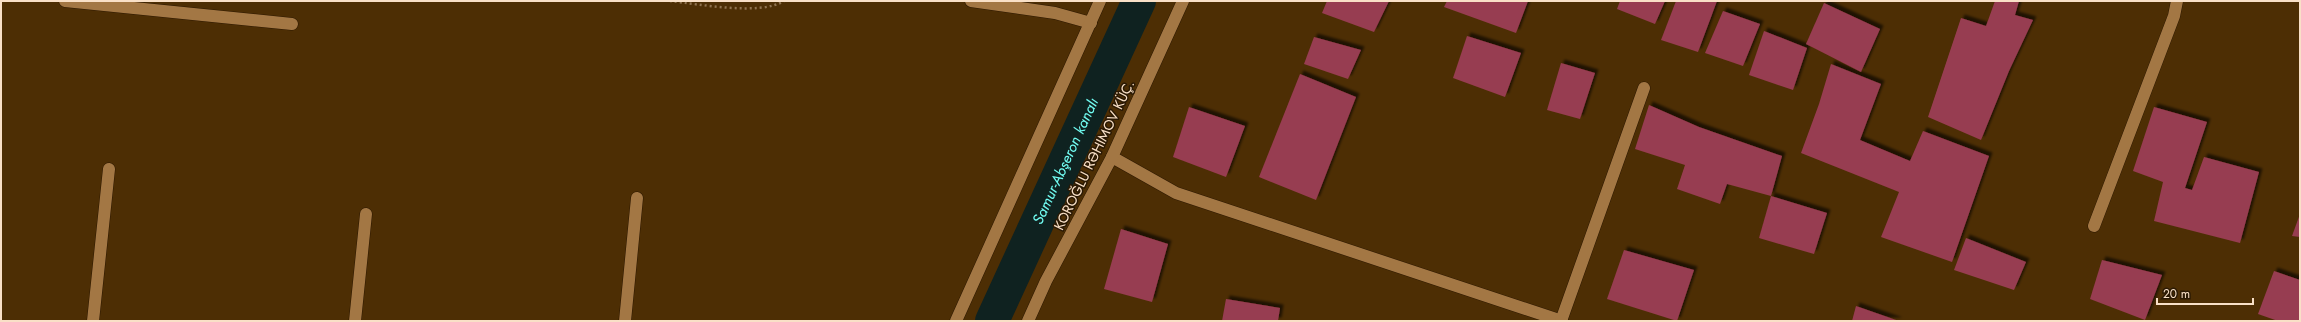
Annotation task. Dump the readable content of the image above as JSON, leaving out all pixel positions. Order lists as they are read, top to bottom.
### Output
{
  "streets": {
    "street": ["KOROĞLU RƏHIMOV KÜÇ."]
  },
  "water": ["Samur-Abşeron kanalı"],
  "scale_bar": "20 m"
}
